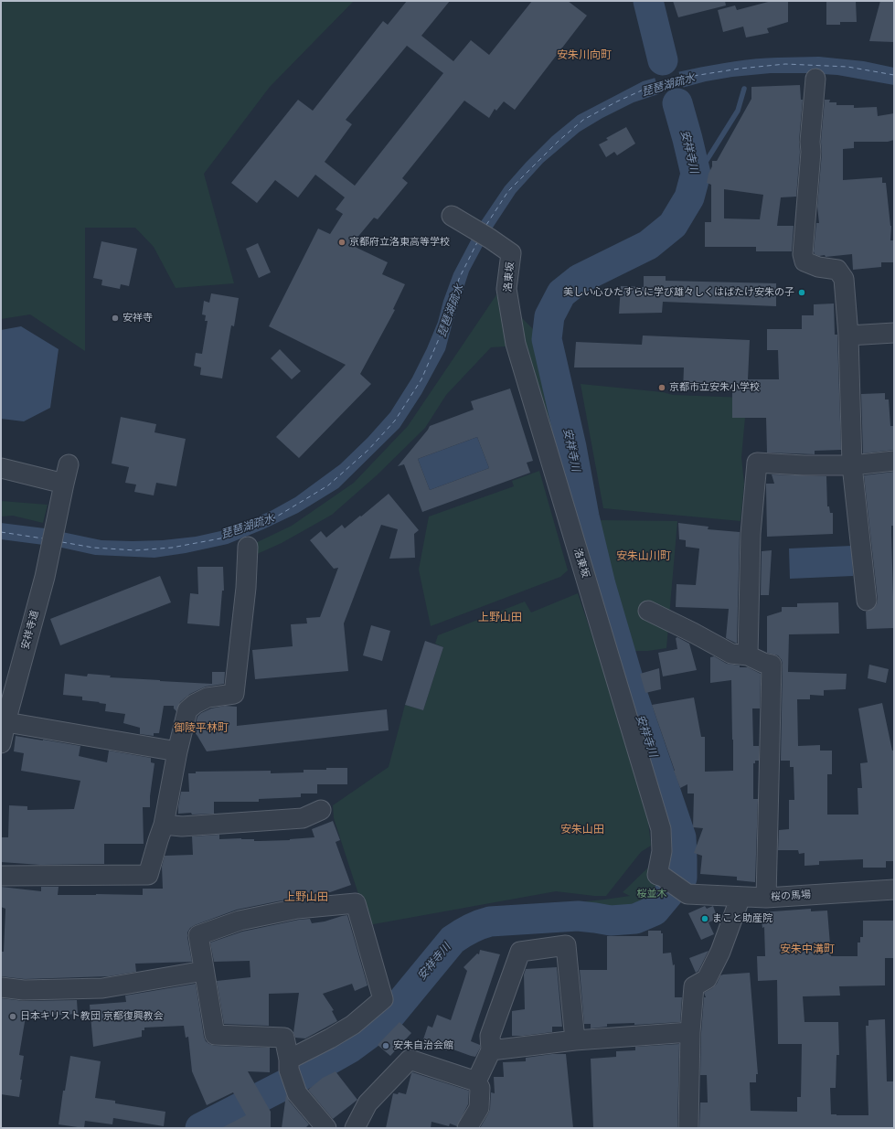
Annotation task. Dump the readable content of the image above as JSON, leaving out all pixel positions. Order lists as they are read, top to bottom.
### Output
{
  "streets": {
    "street": ["洛東坂", "安祥寺道", "桜の馬場"]
  },
  "crossings": [
    ["洛東坂", "桜の馬場"]
  ],
  "districts": [
    "安朱川向町",
    "安朱山川町",
    "上野山田",
    "御陵平林町",
    "安朱山田",
    "上野山田",
    "安朱中溝町"
  ],
  "water": ["琵琶湖疏水", "安祥寺川"],
  "parks": ["桜並木"],
  "places": [
    "京都府立洛東高等学校",
    "美しい心ひたすらに学び雄々しくはばたけ安朱の子",
    "安祥寺",
    "京都市立安朱小学校",
    "まこと助産院",
    "日本キリスト教団 京都復興教会",
    "安朱自治会館"
  ]
}
